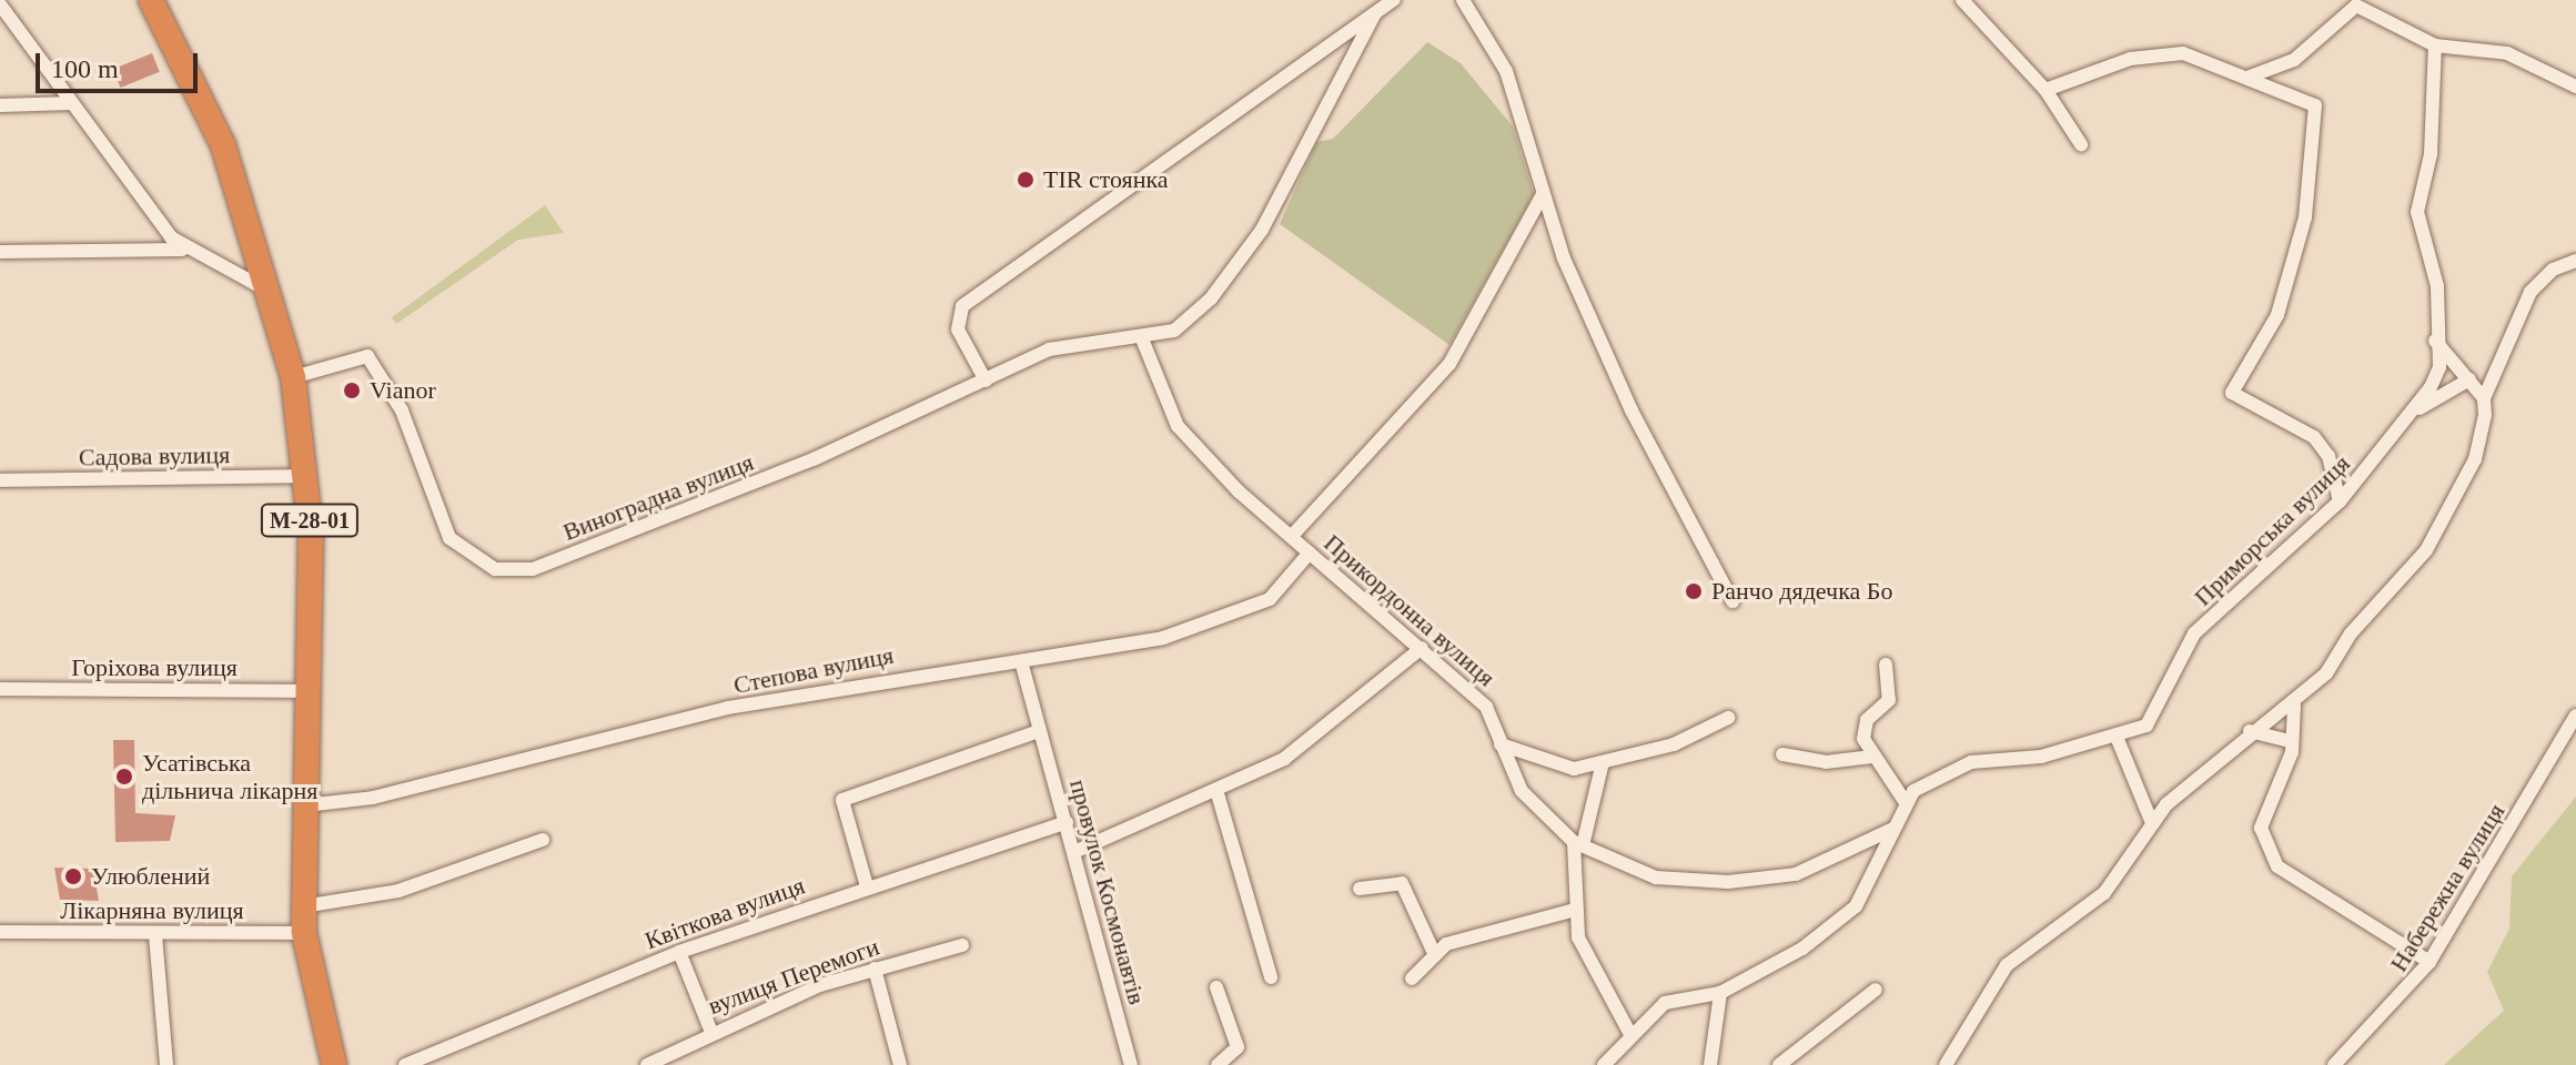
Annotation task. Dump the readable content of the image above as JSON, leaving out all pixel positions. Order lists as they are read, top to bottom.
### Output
{
  "streets": {
    "highway": ["М-28-01"],
    "street": [
      "Садова вулиця",
      "Виноградна вулиця",
      "Приморська вулиця",
      "Прикордонна вулиця",
      "Горіхова вулиця",
      "Степова вулиця",
      "Набережна вулиця",
      "провулок Космонавтів",
      "Лікарняна вулиця",
      "Квіткова вулиця",
      "вулиця Перемоги"
    ]
  },
  "crossings": [
    ["Садова вулиця", "М-28-01"],
    ["Виноградна вулиця", "М-28-01"],
    ["Виноградна вулиця", "Прикордонна вулиця"],
    ["М-28-01", "Горіхова вулиця"],
    ["М-28-01", "Степова вулиця"],
    ["М-28-01", "Лікарняна вулиця"],
    ["Прикордонна вулиця", "Степова вулиця"],
    ["Степова вулиця", "провулок Космонавтів"],
    ["провулок Космонавтів", "Квіткова вулиця"]
  ],
  "places": [
    "TIR стоянка",
    "Vianor",
    "Ранчо дядечка Бо",
    "Усатівська дільнича лікарня",
    "Улюблений"
  ],
  "scale_bar": "100 m"
}
